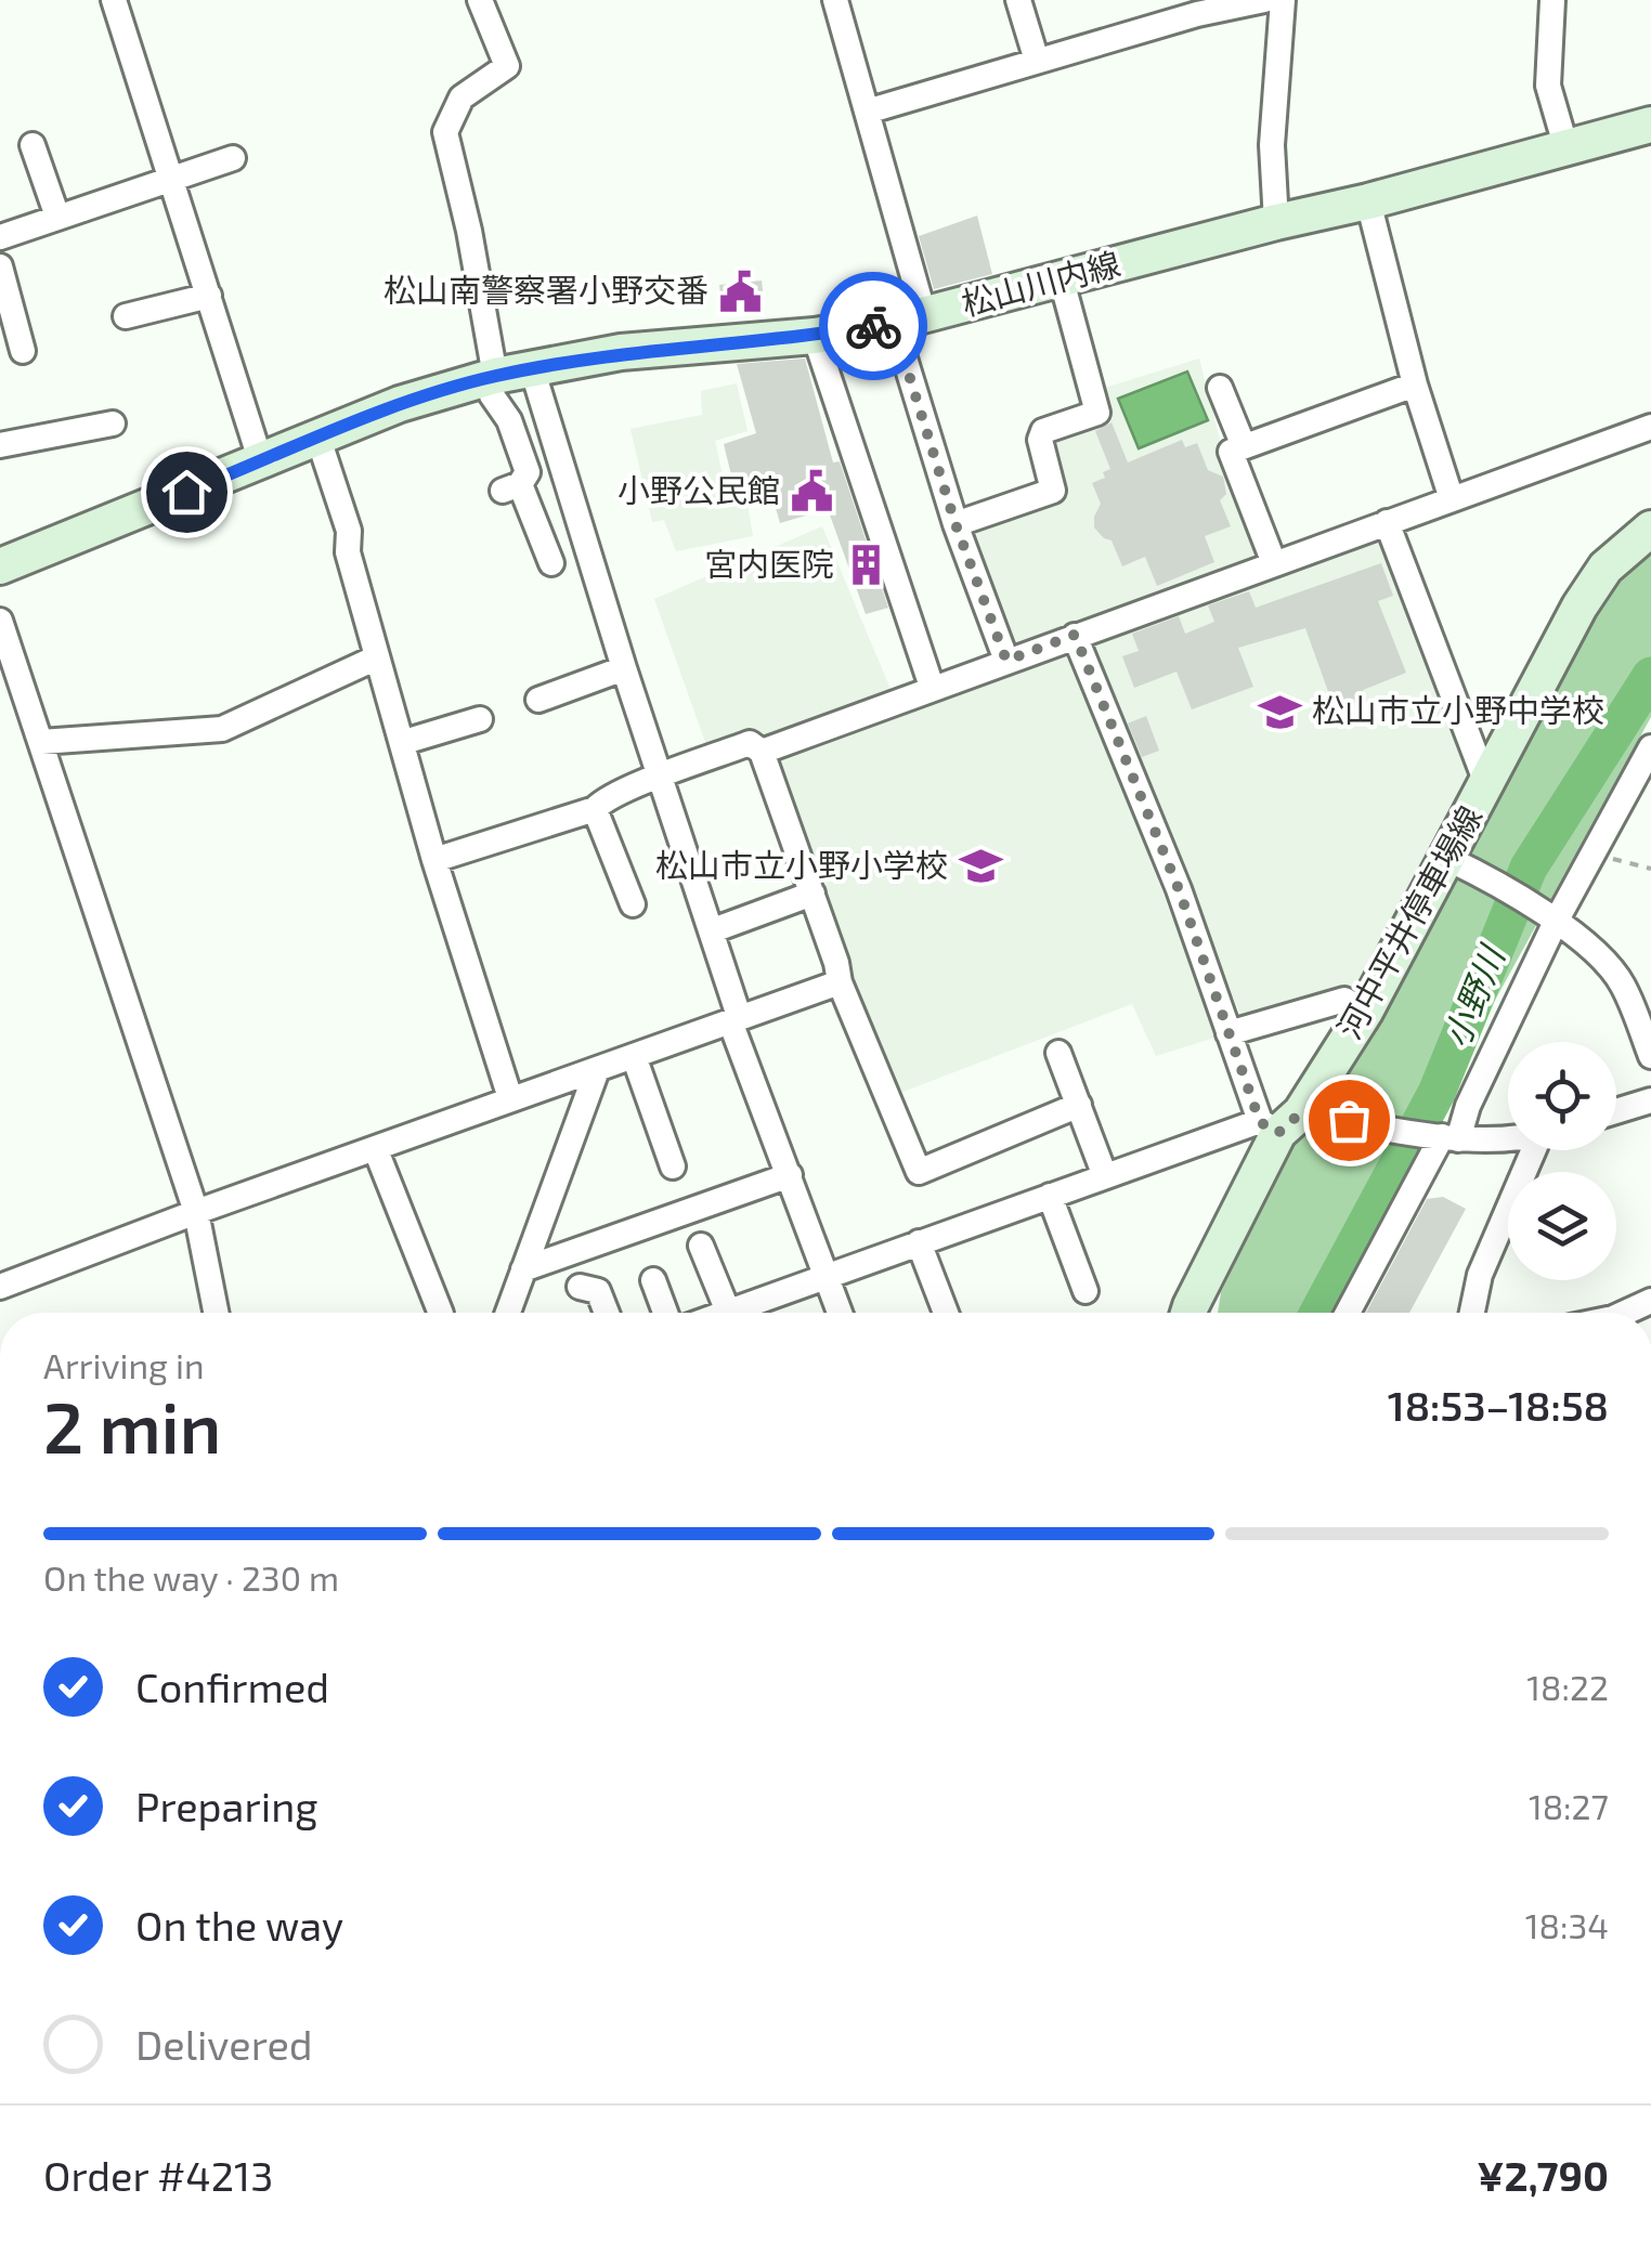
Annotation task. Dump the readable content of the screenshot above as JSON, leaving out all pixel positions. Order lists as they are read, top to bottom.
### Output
{
  "streets": {
    "main road": ["松山川内線", "河中平井停車場線"]
  },
  "water": ["小野川"],
  "places": {
    "public building": ["松山南警察署小野交番", "小野公民館"],
    "building": ["宮内医院"],
    "school or university": ["松山市立小野中学校", "松山市立小野小学校"]
  },
  "page": {
    "heading": ["2 min", "Arriving in", "18:53–18:58"],
    "panel": ["Order #4213", "¥2,790"],
    "bar": "On the way · 230 m",
    "list": [
      ["Confirmed", "18:22"],
      ["Preparing", "18:27"],
      ["On the way", "18:34"],
      "Delivered"
    ]
  }
}
